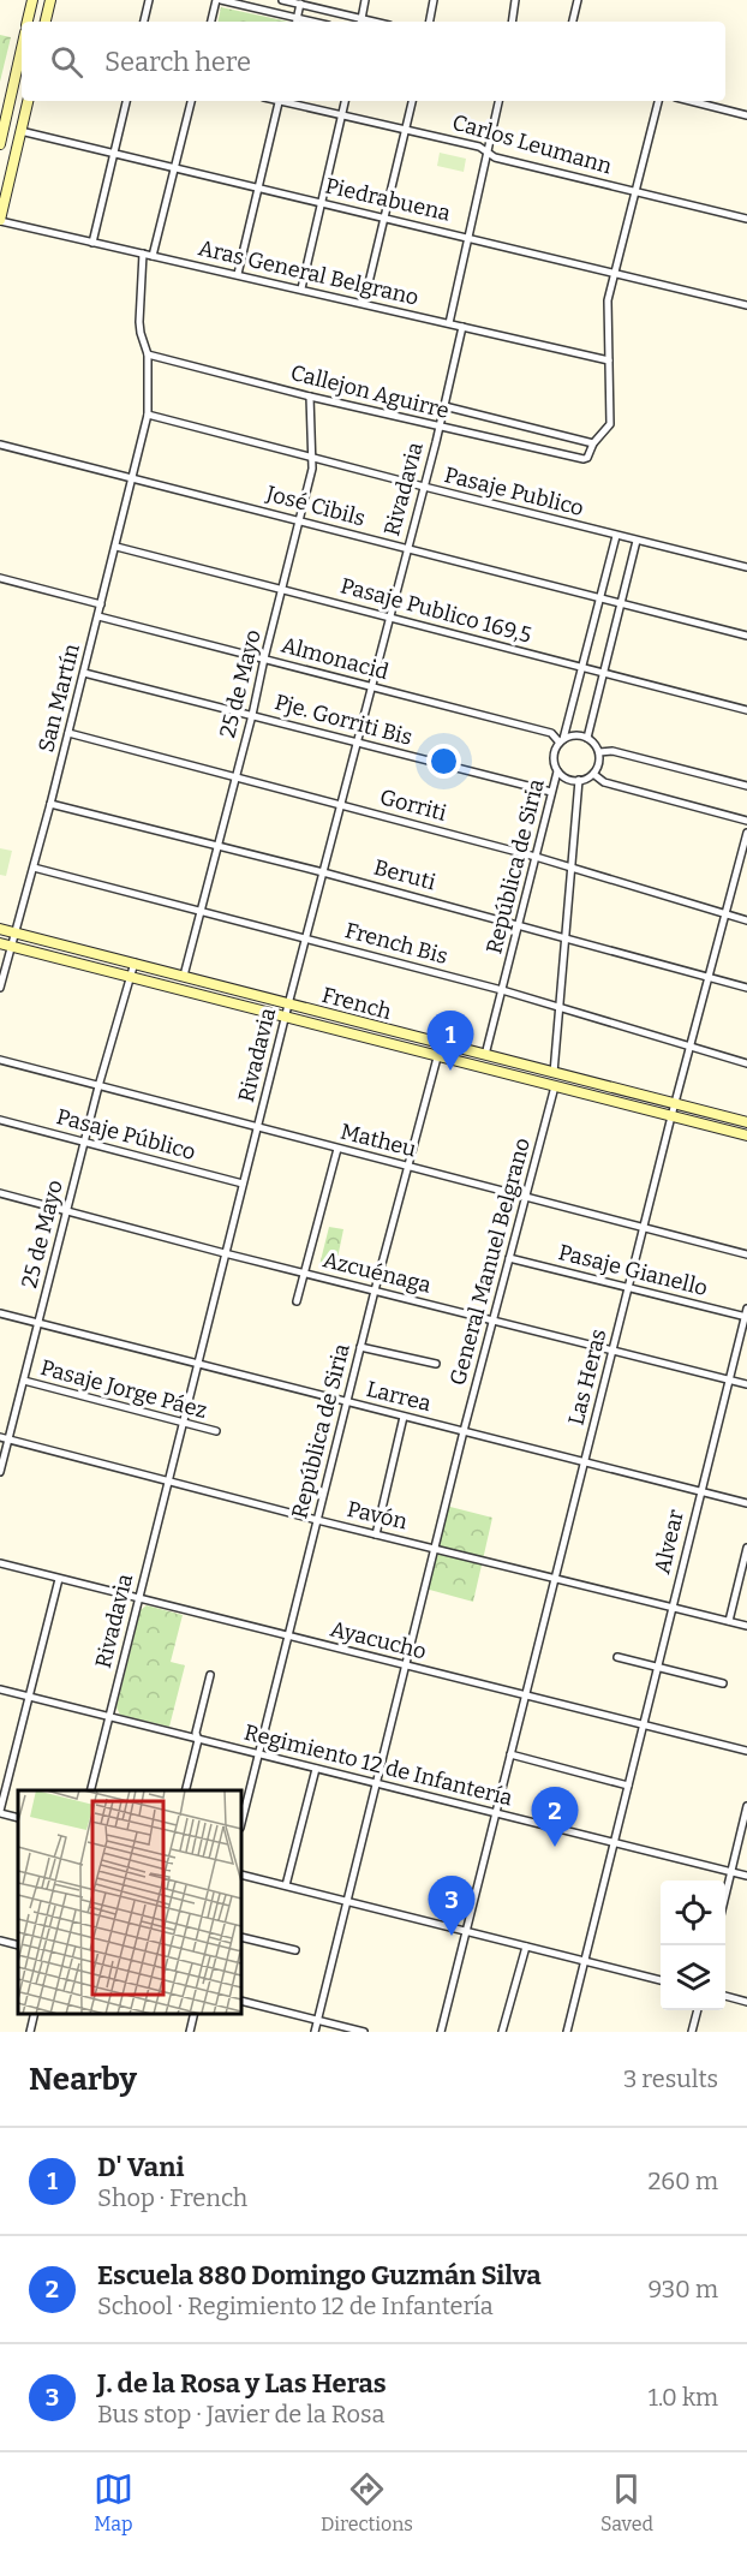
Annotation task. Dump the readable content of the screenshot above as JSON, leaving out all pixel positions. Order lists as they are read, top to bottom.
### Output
{
  "streets": {
    "main road": ["French"],
    "street": [
      "Carlos Leumann",
      "Piedrabuena",
      "Aras General Belgrano",
      "Callejon Aguirre",
      "Rivadavia",
      "Pasaje Publico",
      "José Cibils",
      "Pasaje Publico 169,5",
      "Almonacid",
      "25 de Mayo",
      "San Martín",
      "Pje. Gorriti Bis",
      "Gorriti",
      "República de Siria",
      "Beruti",
      "French Bis",
      "Pasaje Público",
      "Matheu",
      "General Manuel Belgrano",
      "Pasaje Gianello",
      "Azcuénaga",
      "Las Heras",
      "Pasaje Jorge Páez",
      "Larrea",
      "Pavón",
      "Alvear",
      "Ayacucho",
      "Regimiento 12 de Infantería"
    ]
  },
  "crossings": [
    ["Aras General Belgrano", "Rivadavia"],
    ["Aras General Belgrano", "San Martín"],
    ["Callejon Aguirre", "Rivadavia"],
    ["Callejon Aguirre", "25 de Mayo"],
    ["Callejon Aguirre", "San Martín"],
    ["Rivadavia", "Pasaje Publico"],
    ["Rivadavia", "José Cibils"],
    ["Rivadavia", "Pasaje Publico 169,5"],
    ["Rivadavia", "Almonacid"],
    ["Rivadavia", "Pje. Gorriti Bis"],
    ["Rivadavia", "Gorriti"],
    ["Rivadavia", "Beruti"],
    ["Rivadavia", "French Bis"],
    ["Rivadavia", "French"],
    ["Rivadavia", "Pasaje Público"],
    ["Rivadavia", "Matheu"],
    ["Rivadavia", "Azcuénaga"],
    ["Rivadavia", "Pasaje Jorge Páez"],
    ["Rivadavia", "Larrea"],
    ["Rivadavia", "Pavón"],
    ["Rivadavia", "Ayacucho"],
    ["Rivadavia", "Regimiento 12 de Infantería"],
    ["Pasaje Publico", "25 de Mayo"],
    ["Pasaje Publico", "San Martín"],
    ["José Cibils", "25 de Mayo"],
    ["José Cibils", "San Martín"],
    ["Pasaje Publico 169,5", "25 de Mayo"],
    ["Pasaje Publico 169,5", "San Martín"],
    ["Almonacid", "25 de Mayo"],
    ["Almonacid", "San Martín"],
    ["Almonacid", "República de Siria"],
    ["25 de Mayo", "Pje. Gorriti Bis"],
    ["25 de Mayo", "Gorriti"],
    ["25 de Mayo", "Beruti"],
    ["25 de Mayo", "French Bis"],
    ["25 de Mayo", "French"],
    ["25 de Mayo", "Pasaje Público"],
    ["25 de Mayo", "Matheu"],
    ["25 de Mayo", "Azcuénaga"],
    ["25 de Mayo", "Pasaje Jorge Páez"],
    ["25 de Mayo", "Larrea"],
    ["25 de Mayo", "Pavón"],
    ["San Martín", "Pje. Gorriti Bis"],
    ["San Martín", "Gorriti"],
    ["San Martín", "Beruti"],
    ["San Martín", "French Bis"],
    ["San Martín", "French"],
    ["Pje. Gorriti Bis", "República de Siria"],
    ["Gorriti", "República de Siria"],
    ["Gorriti", "Las Heras"],
    ["República de Siria", "Beruti"],
    ["República de Siria", "French Bis"],
    ["República de Siria", "French"],
    ["República de Siria", "Matheu"],
    ["República de Siria", "Azcuénaga"],
    ["República de Siria", "Larrea"],
    ["República de Siria", "Pavón"],
    ["República de Siria", "Ayacucho"],
    ["República de Siria", "Regimiento 12 de Infantería"],
    ["Beruti", "Las Heras"],
    ["French Bis", "Las Heras"],
    ["French", "General Manuel Belgrano"],
    ["French", "Las Heras"],
    ["Matheu", "General Manuel Belgrano"],
    ["Matheu", "Las Heras"],
    ["General Manuel Belgrano", "Pasaje Gianello"],
    ["General Manuel Belgrano", "Azcuénaga"],
    ["General Manuel Belgrano", "Larrea"],
    ["General Manuel Belgrano", "Pavón"],
    ["General Manuel Belgrano", "Ayacucho"],
    ["General Manuel Belgrano", "Regimiento 12 de Infantería"],
    ["Pasaje Gianello", "Las Heras"],
    ["Pasaje Gianello", "Alvear"],
    ["Azcuénaga", "Las Heras"],
    ["Azcuénaga", "Alvear"],
    ["Las Heras", "Larrea"],
    ["Las Heras", "Pavón"],
    ["Las Heras", "Ayacucho"],
    ["Las Heras", "Regimiento 12 de Infantería"],
    ["Larrea", "Alvear"],
    ["Pavón", "Alvear"],
    ["Alvear", "Ayacucho"],
    ["Alvear", "Regimiento 12 de Infantería"]
  ],
  "page": {
    "search": "Search here",
    "pins": ["1", "2", "3"],
    "heading": ["Nearby", "3 results"],
    "list": [
      {
        "mark": "1",
        "name": "D' Vani",
        "note": "Shop · French",
        "value": "260 m"
      },
      {
        "mark": "2",
        "name": "Escuela 880 Domingo Guzmán Silva",
        "note": "School · Regimiento 12 de Infantería",
        "value": "930 m"
      },
      {
        "mark": "3",
        "name": "J. de la Rosa y Las Heras",
        "note": "Bus stop · Javier de la Rosa",
        "value": "1.0 km"
      }
    ],
    "nav": ["Map", "Directions", "Saved"]
  }
}
